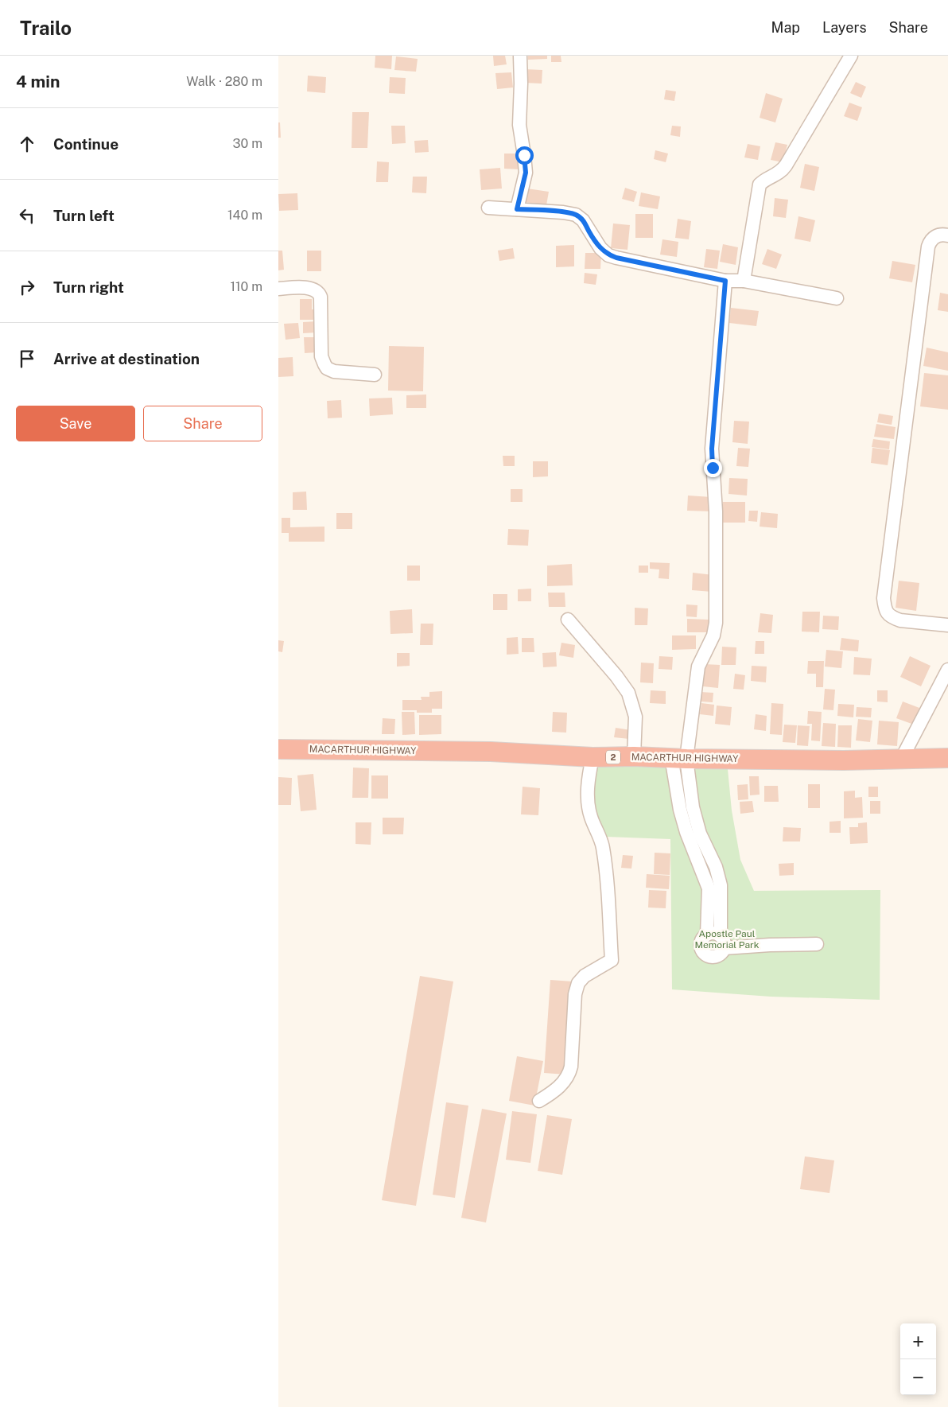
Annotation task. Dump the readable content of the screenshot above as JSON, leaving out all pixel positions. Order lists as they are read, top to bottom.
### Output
{
  "streets": {
    "highway": ["MACARTHUR HIGHWAY", "2"]
  },
  "parks": ["Apostle Paul Memorial Park"],
  "page": {
    "header": "Trailo",
    "nav": ["Map", "Layers", "Share"],
    "heading": ["4 min", "Walk · 280 m"],
    "list": [
      ["Continue", "30 m"],
      ["Turn left", "140 m"],
      ["Turn right", "110 m"],
      "Arrive at destination"
    ],
    "buttons": ["Save", "Share"],
    "map_buttons": ["+", "−"]
  }
}
